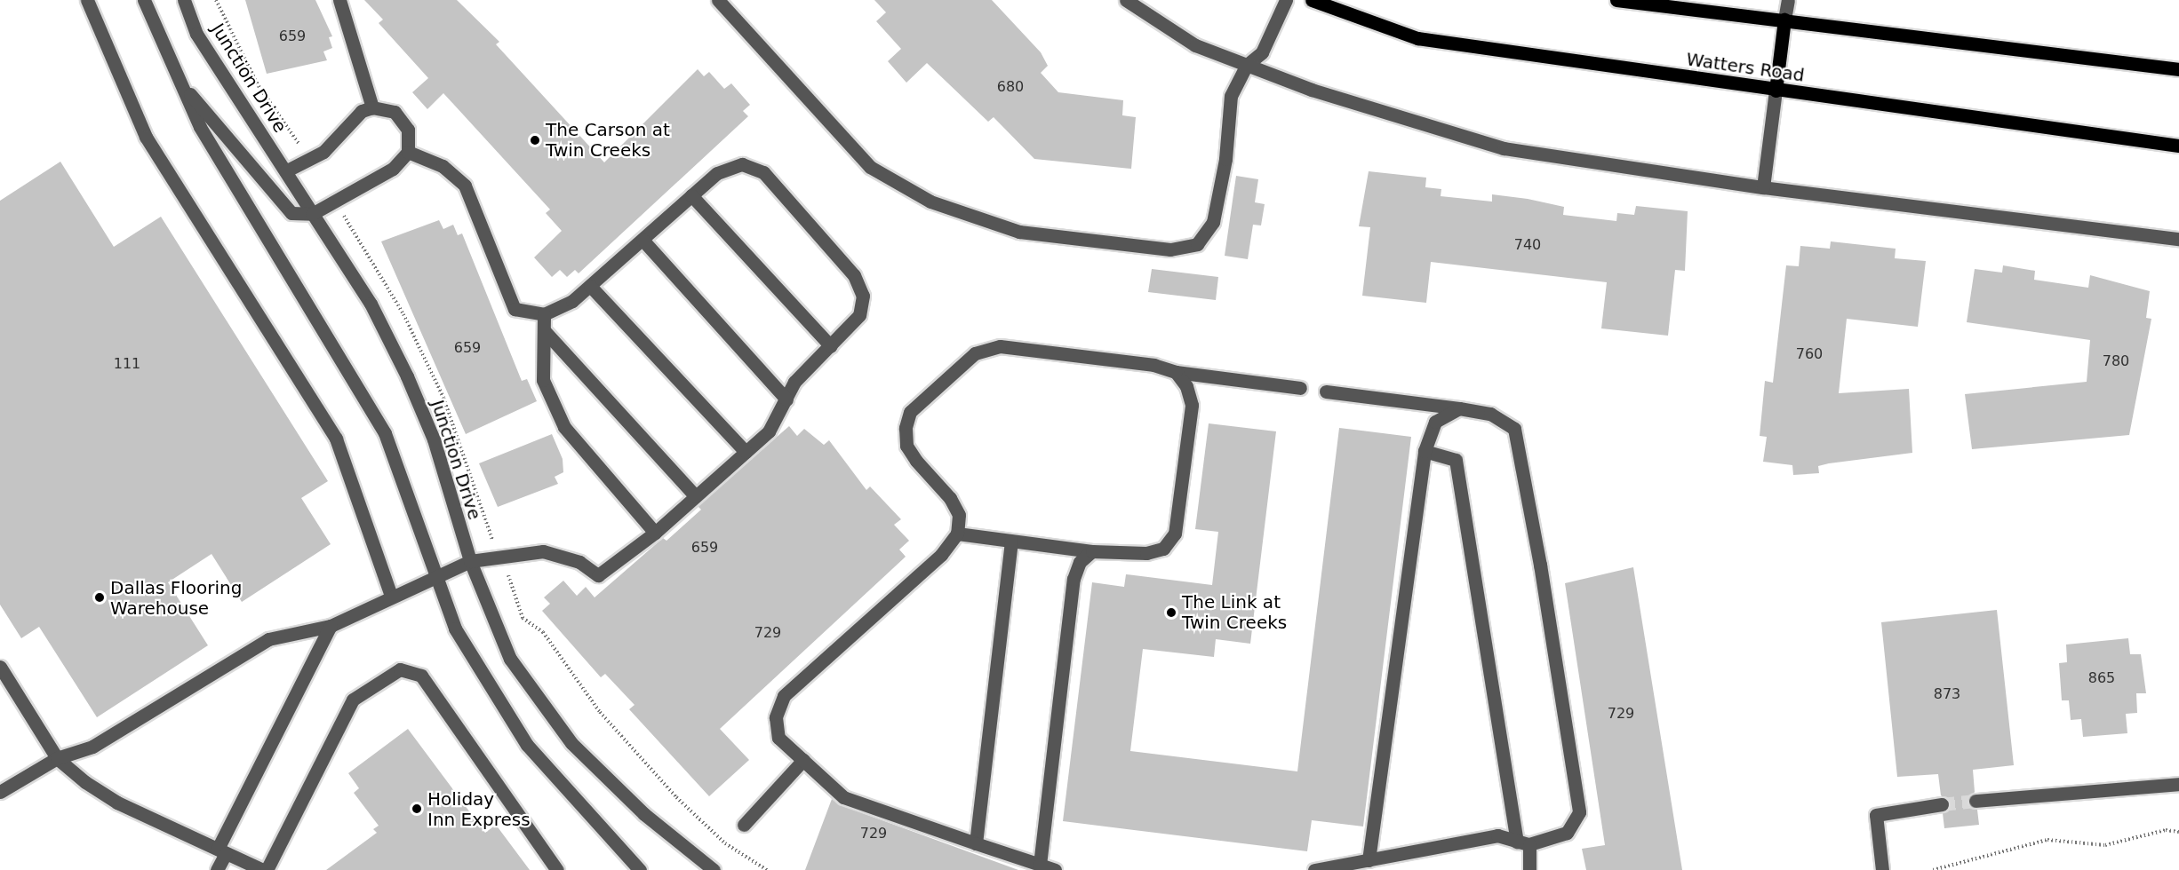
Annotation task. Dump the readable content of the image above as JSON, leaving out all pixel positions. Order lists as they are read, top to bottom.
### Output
{
  "streets": {
    "main road": ["Watters Road"],
    "street": ["Junction Drive"]
  },
  "places": [
    "The Carson at Twin Creeks",
    "Dallas Flooring Warehouse",
    "The Link at Twin Creeks",
    "Holiday Inn Express"
  ],
  "house_numbers": [
    "659",
    "680",
    "740",
    "659",
    "760",
    "780",
    "111",
    "659",
    "729",
    "865",
    "873",
    "729",
    "729"
  ]
}
